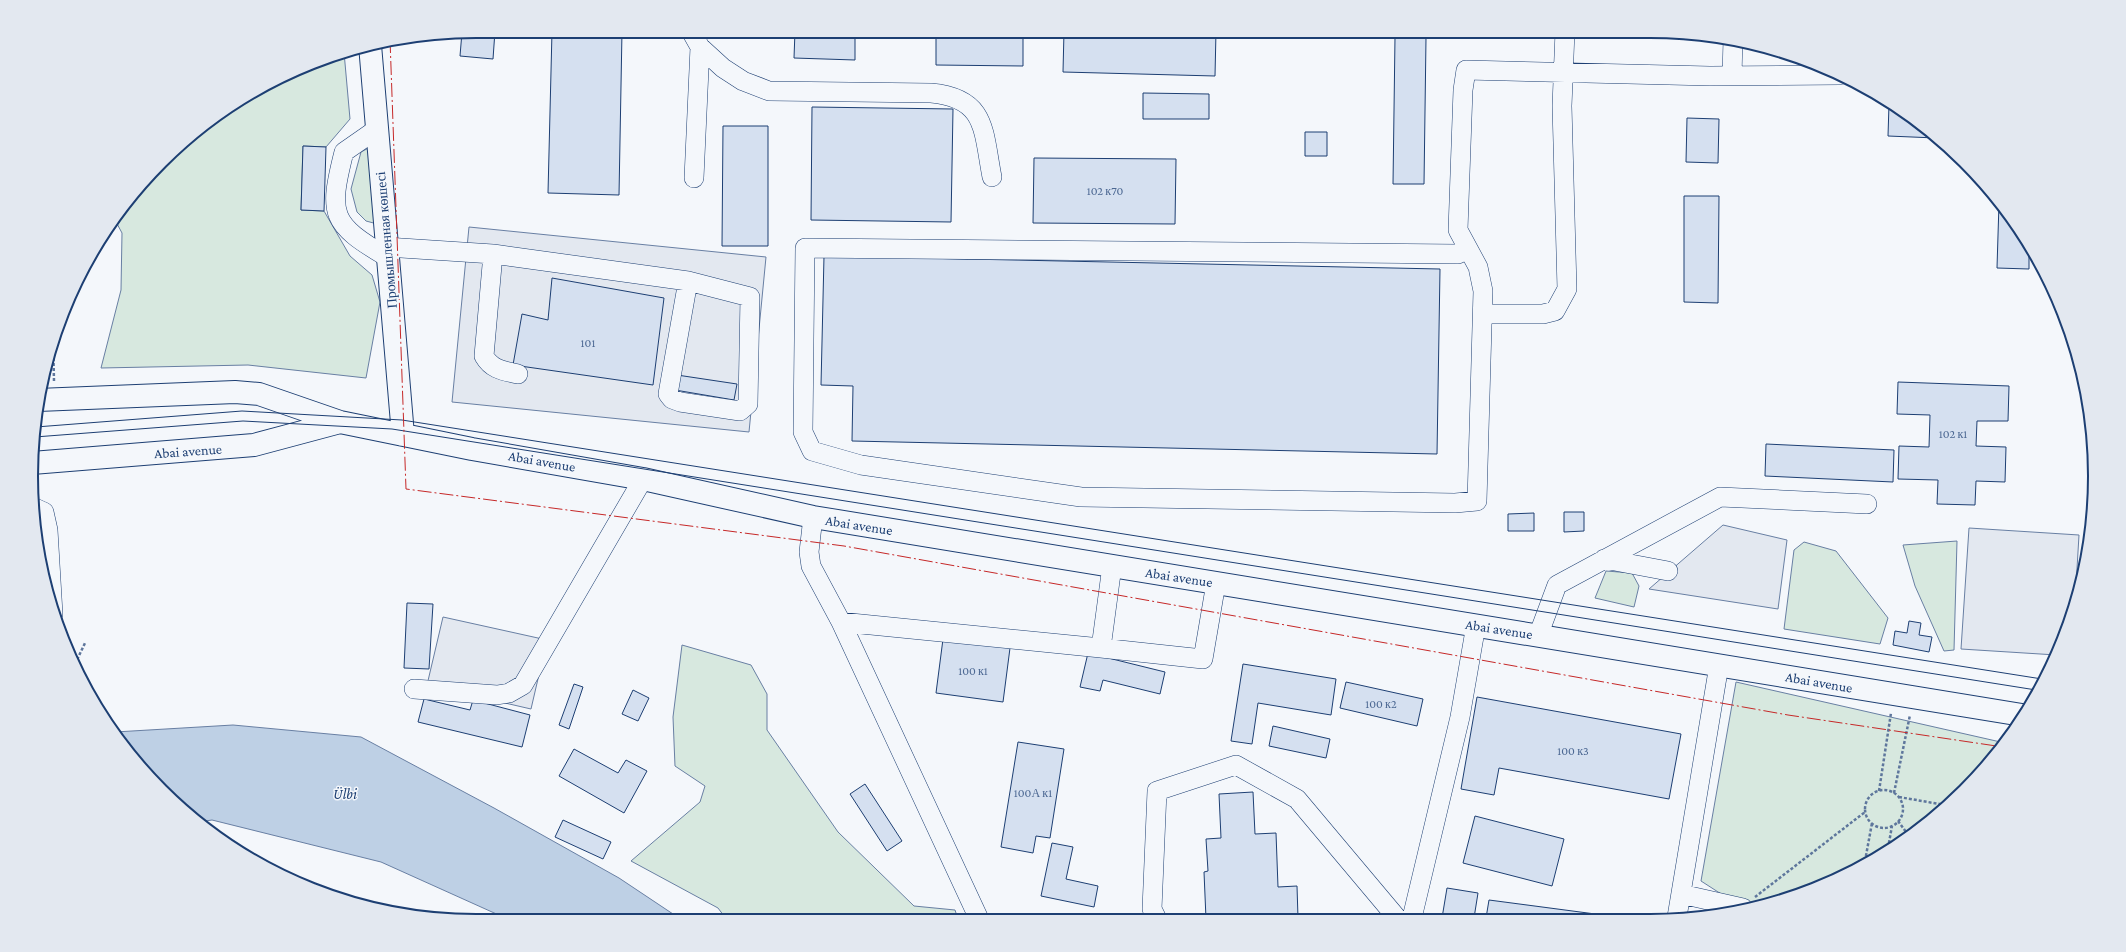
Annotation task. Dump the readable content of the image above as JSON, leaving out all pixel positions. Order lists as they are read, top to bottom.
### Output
{
  "streets": {
    "main road": ["Промышленная көшесі", "Abai avenue"]
  },
  "crossings": [
    ["Промышленная көшесі", "Abai avenue"]
  ],
  "water": ["Ülbi"],
  "house_numbers": [
    "102 к70",
    "101",
    "102 к1",
    "100 к1",
    "100 к2",
    "100 к3",
    "100А к1"
  ]
}
